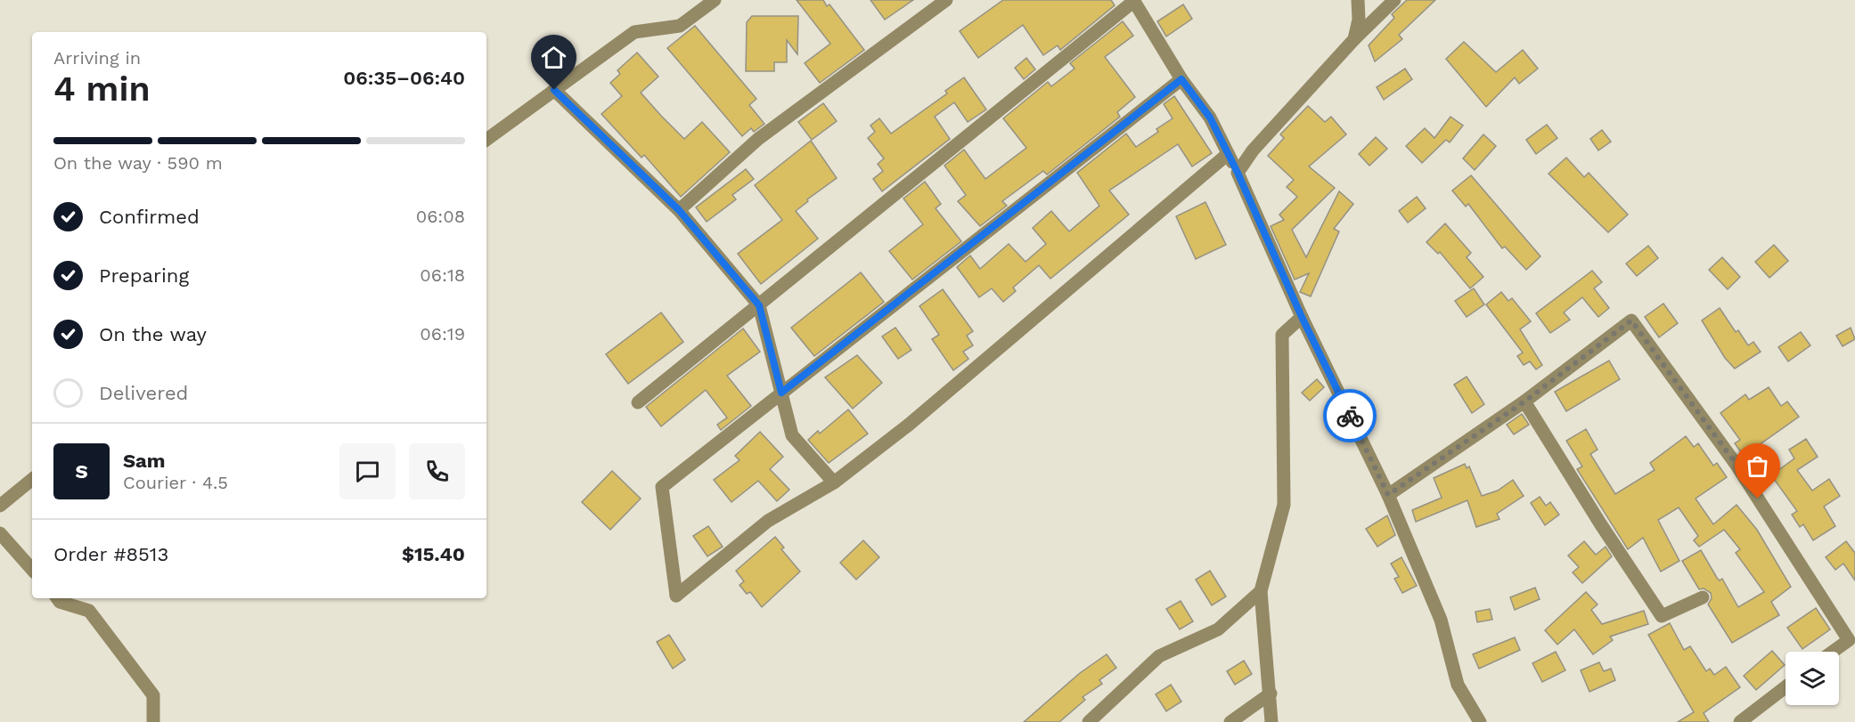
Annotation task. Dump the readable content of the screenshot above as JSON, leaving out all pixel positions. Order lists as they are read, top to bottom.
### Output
{
  "page": {
    "heading": ["4 min", "Arriving in", "06:35–06:40"],
    "panel": [
      "Sam",
      "Courier · 4.5",
      "Order #8513",
      "$15.40"
    ],
    "bar": "On the way · 590 m",
    "list": [
      ["Confirmed", "06:08"],
      ["Preparing", "06:18"],
      ["On the way", "06:19"],
      "Delivered"
    ],
    "round": "S"
  }
}
